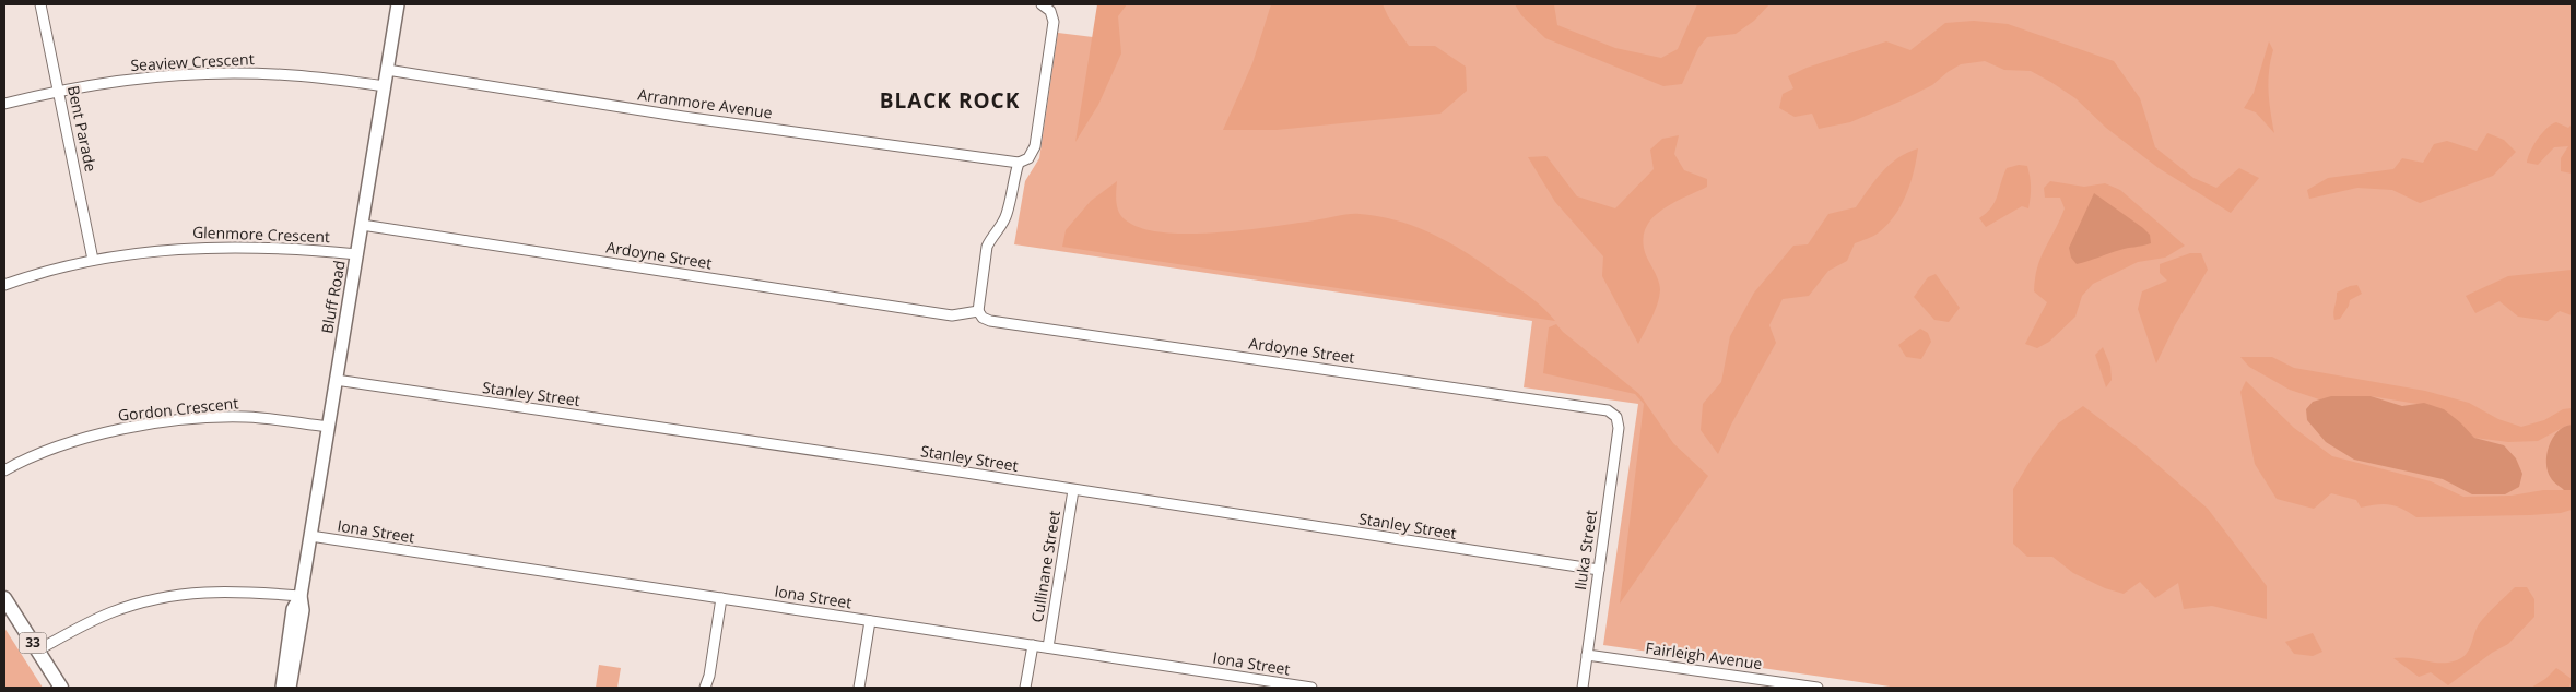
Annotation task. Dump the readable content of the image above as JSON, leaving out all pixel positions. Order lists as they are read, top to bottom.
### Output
{
  "streets": {
    "main road": ["Bluff Road", "33"],
    "street": [
      "Seaview Crescent",
      "Arranmore Avenue",
      "Bent Parade",
      "Glenmore Crescent",
      "Ardoyne Street",
      "Stanley Street",
      "Gordon Crescent",
      "Iona Street",
      "Iluka Street",
      "Cullinane Street",
      "Fairleigh Avenue"
    ]
  },
  "crossings": [
    ["Seaview Crescent", "Bent Parade"],
    ["Seaview Crescent", "Bluff Road"],
    ["Arranmore Avenue", "Bluff Road"],
    ["Bent Parade", "Glenmore Crescent"],
    ["Glenmore Crescent", "Bluff Road"],
    ["Ardoyne Street", "Bluff Road"],
    ["Ardoyne Street", "Iluka Street"],
    ["Bluff Road", "Stanley Street"],
    ["Bluff Road", "Gordon Crescent"],
    ["Bluff Road", "Iona Street"],
    ["Stanley Street", "Iluka Street"],
    ["Stanley Street", "Cullinane Street"],
    ["Iona Street", "Cullinane Street"],
    ["Iluka Street", "Fairleigh Avenue"]
  ],
  "districts": ["BLACK ROCK"]
}
